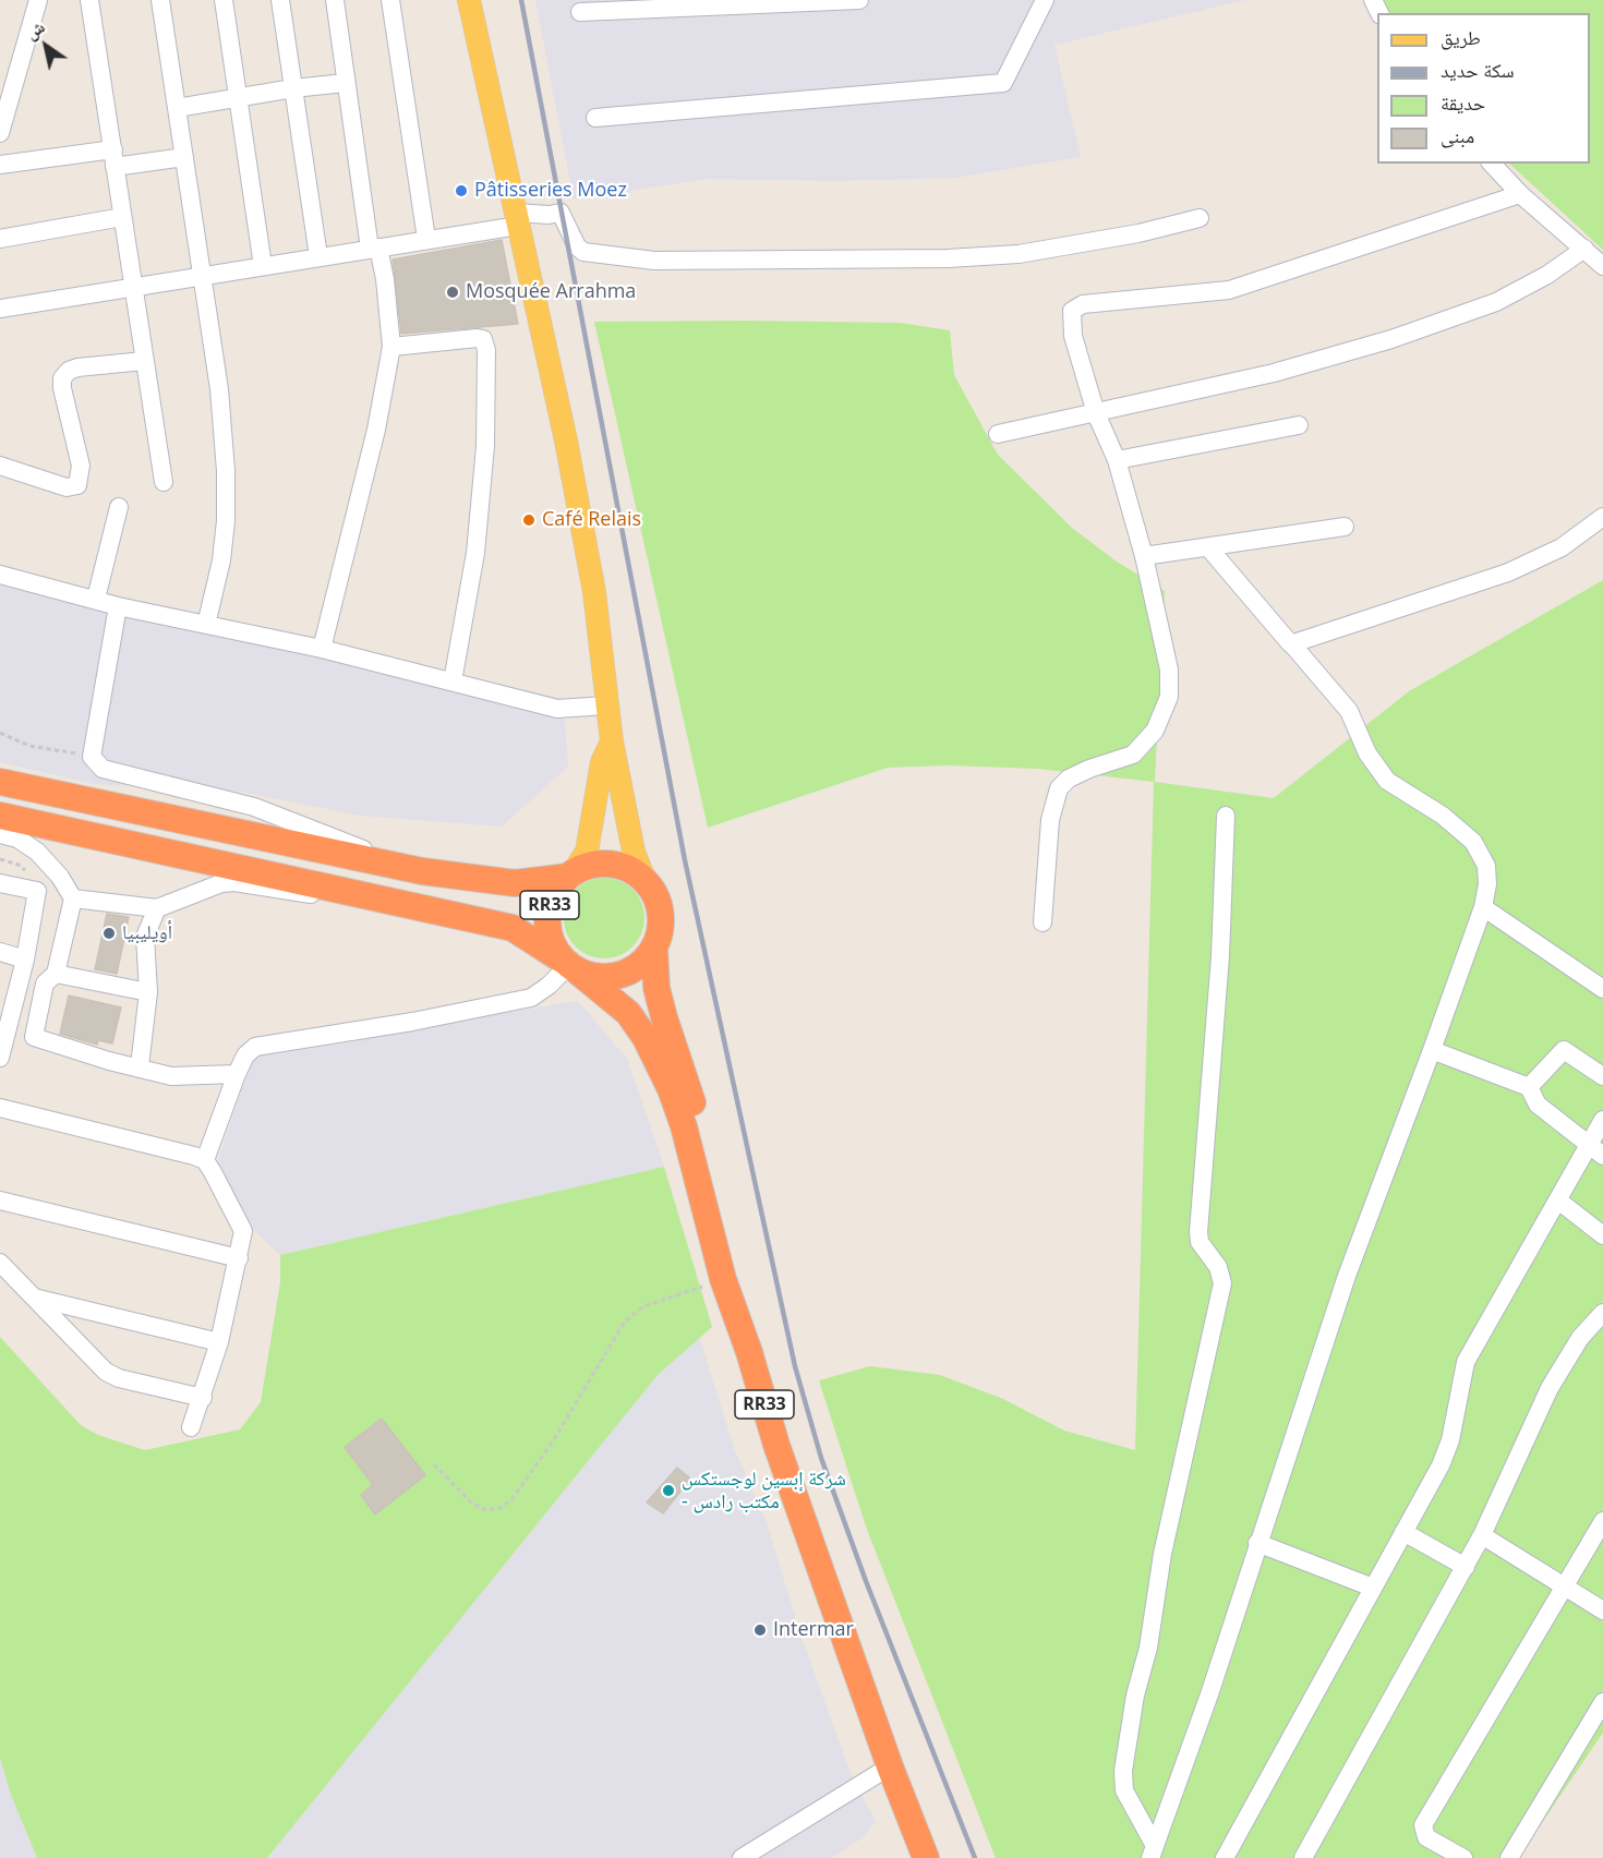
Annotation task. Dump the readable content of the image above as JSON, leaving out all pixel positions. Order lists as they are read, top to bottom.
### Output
{
  "streets": {
    "highway": ["RR33"]
  },
  "places": [
    "Pâtisseries Moez",
    "Mosquée Arrahma",
    "Café Relais",
    "أويليبيا",
    "شركة إبسين لوجستكس - مكتب رادس",
    "Intermar"
  ],
  "legend": [
    "طريق",
    "سكة حديد",
    "حديقة",
    "مبنى"
  ],
  "north": "top left"
}
